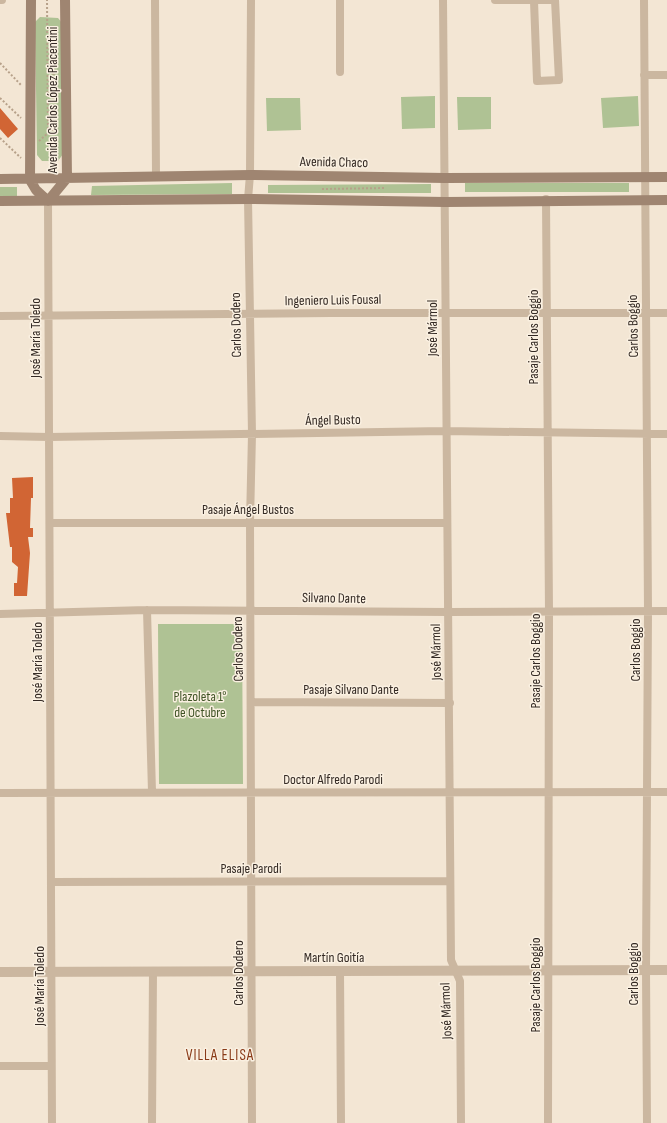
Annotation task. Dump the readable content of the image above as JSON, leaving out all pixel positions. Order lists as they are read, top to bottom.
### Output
{
  "streets": {
    "main road": ["Avenida Carlos López Piacentini", "Avenida Chaco"],
    "street": [
      "Ingeniero Luis Fousal",
      "Carlos Dodero",
      "Carlos Boggio",
      "José Mármol",
      "Pasaje Carlos Boggio",
      "José María Toledo",
      "Ángel Busto",
      "Pasaje Ángel Bustos",
      "Silvano Dante",
      "Pasaje Silvano Dante",
      "Doctor Alfredo Parodi",
      "Pasaje Parodi",
      "Martín Goitía"
    ]
  },
  "crossings": [
    ["Avenida Carlos López Piacentini", "Avenida Chaco"],
    ["Avenida Carlos López Piacentini", "José María Toledo"],
    ["Avenida Chaco", "Carlos Dodero"],
    ["Avenida Chaco", "Carlos Boggio"],
    ["Avenida Chaco", "José Mármol"],
    ["Ingeniero Luis Fousal", "Carlos Dodero"],
    ["Ingeniero Luis Fousal", "Carlos Boggio"],
    ["Ingeniero Luis Fousal", "José Mármol"],
    ["Ingeniero Luis Fousal", "Pasaje Carlos Boggio"],
    ["Ingeniero Luis Fousal", "José María Toledo"],
    ["Carlos Dodero", "Ángel Busto"],
    ["Carlos Dodero", "Pasaje Ángel Bustos"],
    ["Carlos Dodero", "Silvano Dante"],
    ["Carlos Dodero", "Pasaje Silvano Dante"],
    ["Carlos Dodero", "Doctor Alfredo Parodi"],
    ["Carlos Dodero", "Pasaje Parodi"],
    ["Carlos Dodero", "Martín Goitía"],
    ["Carlos Boggio", "Ángel Busto"],
    ["Carlos Boggio", "Silvano Dante"],
    ["Carlos Boggio", "Doctor Alfredo Parodi"],
    ["Carlos Boggio", "Martín Goitía"],
    ["José Mármol", "Ángel Busto"],
    ["José Mármol", "Pasaje Ángel Bustos"],
    ["José Mármol", "Silvano Dante"],
    ["José Mármol", "Pasaje Silvano Dante"],
    ["José Mármol", "Doctor Alfredo Parodi"],
    ["José Mármol", "Pasaje Parodi"],
    ["José Mármol", "Martín Goitía"],
    ["Pasaje Carlos Boggio", "Ángel Busto"],
    ["Pasaje Carlos Boggio", "Silvano Dante"],
    ["Pasaje Carlos Boggio", "Doctor Alfredo Parodi"],
    ["Pasaje Carlos Boggio", "Martín Goitía"],
    ["José María Toledo", "Ángel Busto"],
    ["José María Toledo", "Pasaje Ángel Bustos"],
    ["José María Toledo", "Silvano Dante"],
    ["José María Toledo", "Doctor Alfredo Parodi"],
    ["José María Toledo", "Pasaje Parodi"],
    ["José María Toledo", "Martín Goitía"]
  ],
  "districts": ["VILLA ELISA"],
  "parks": ["Plazoleta 1° de Octubre"]
}
